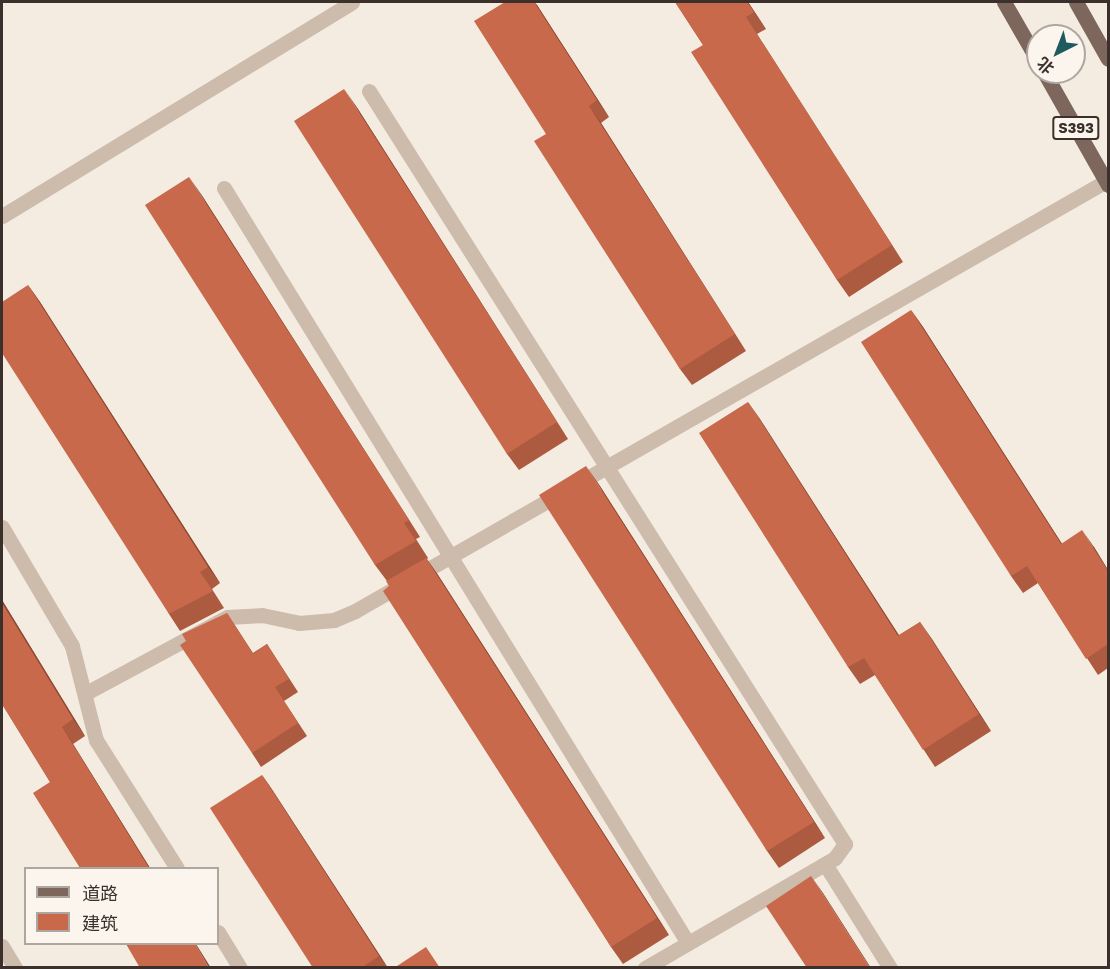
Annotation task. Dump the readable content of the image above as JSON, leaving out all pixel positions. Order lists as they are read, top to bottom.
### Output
{
  "streets": {
    "main road": ["S393"]
  },
  "legend": ["道路", "建筑"],
  "north": "bottom left"
}
